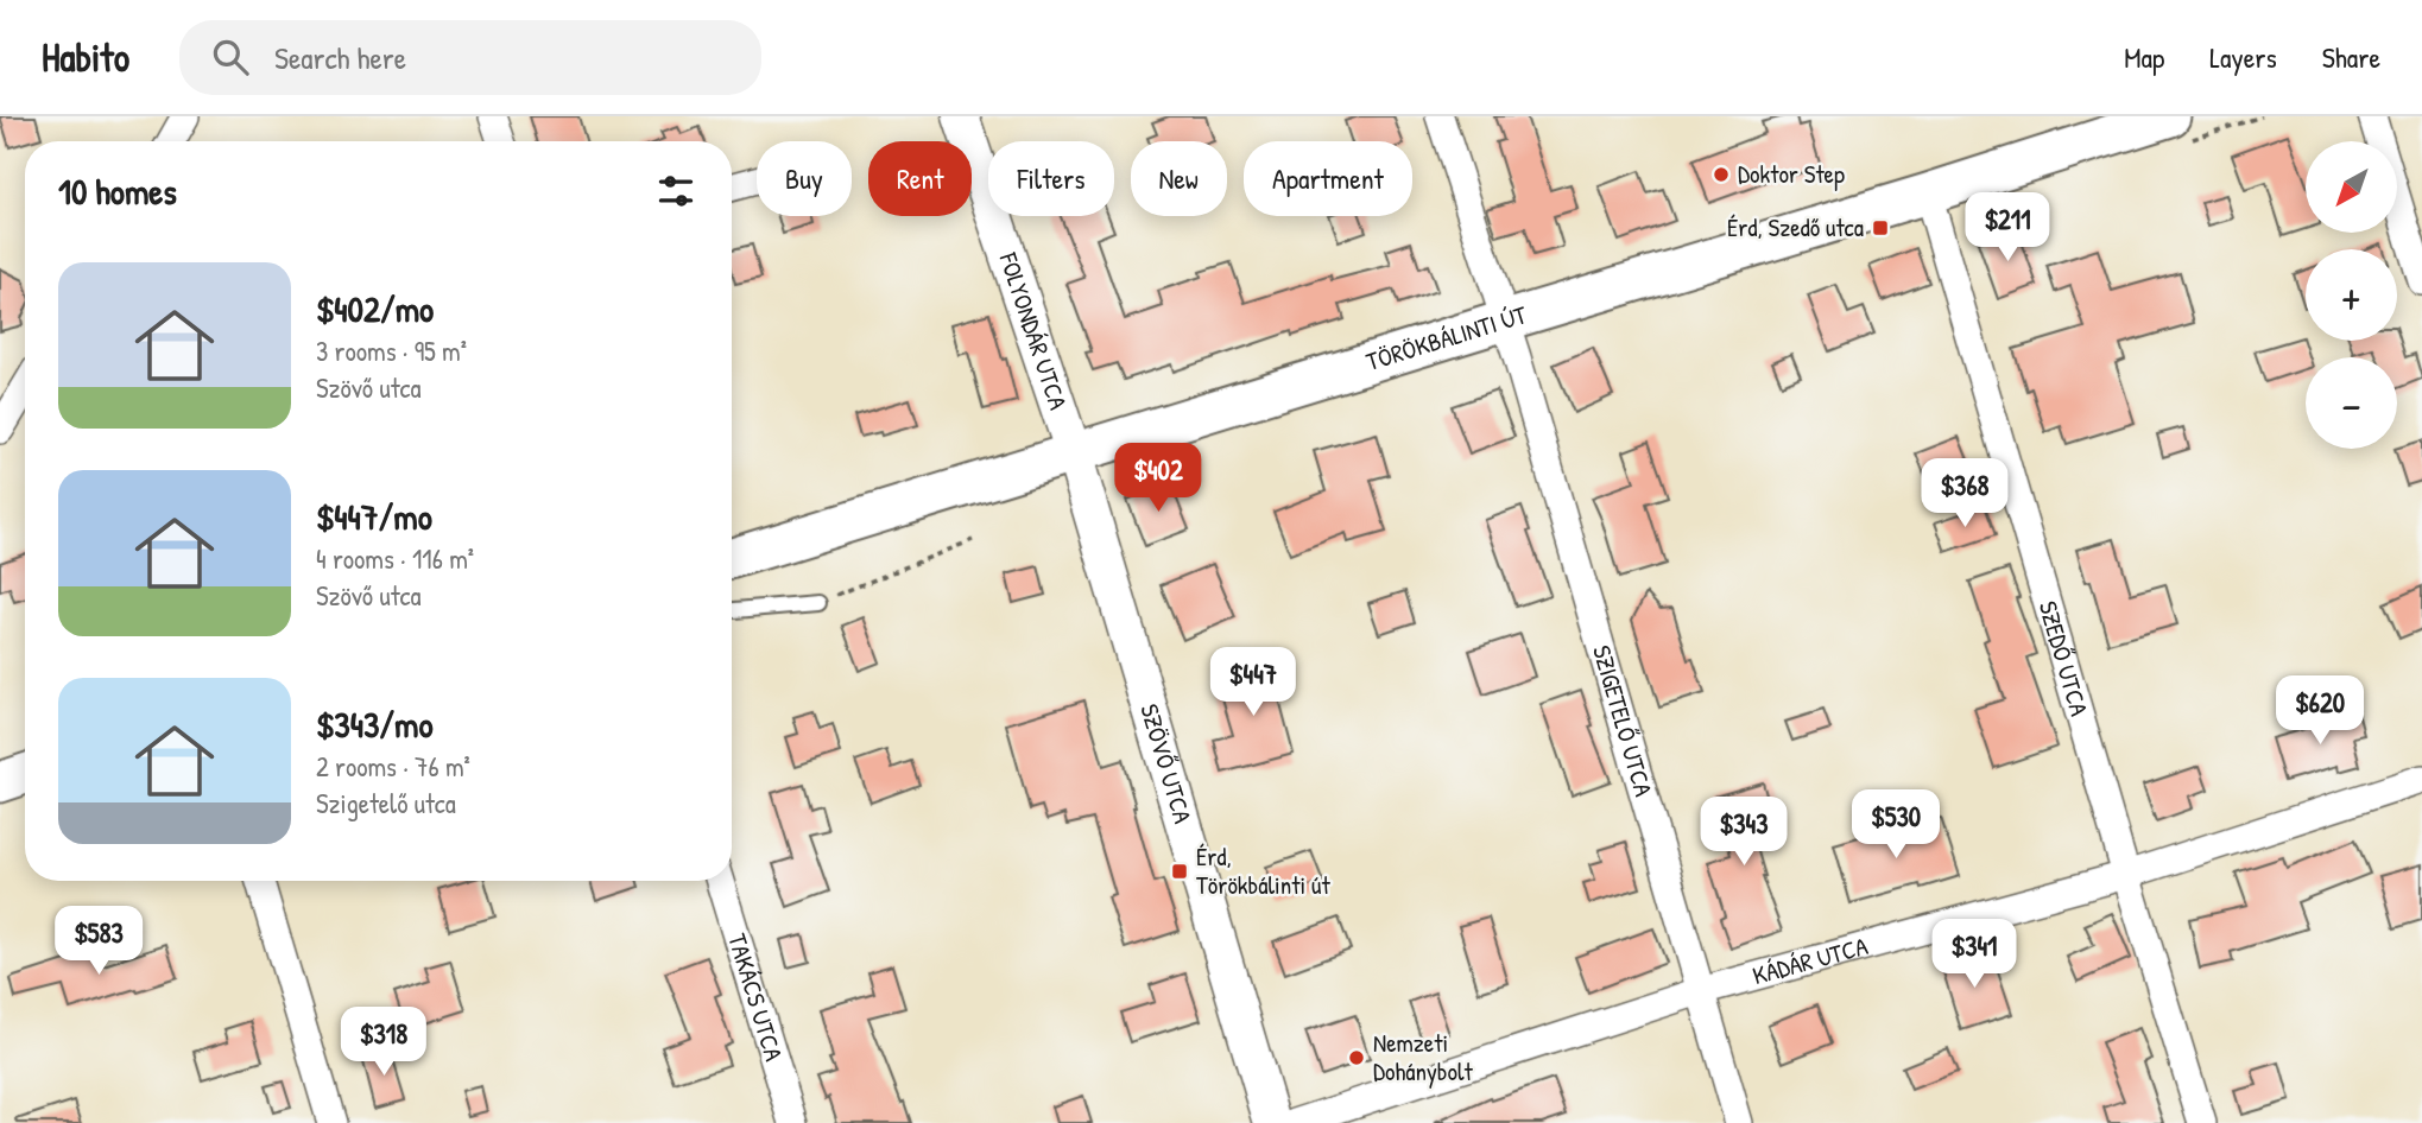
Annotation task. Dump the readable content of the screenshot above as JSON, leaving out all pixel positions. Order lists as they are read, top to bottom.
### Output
{
  "streets": {
    "main road": ["TÖRÖKBÁLINTI ÚT"],
    "street": [
      "FOLYONDÁR UTCA",
      "SZEDŐ UTCA",
      "SZIGETELŐ UTCA",
      "SZÖVŐ UTCA",
      "KÁDÁR UTCA",
      "TAKÁCS UTCA"
    ]
  },
  "crossings": [
    ["FOLYONDÁR UTCA", "TÖRÖKBÁLINTI ÚT"],
    ["FOLYONDÁR UTCA", "SZÖVŐ UTCA"],
    ["TÖRÖKBÁLINTI ÚT", "SZEDŐ UTCA"],
    ["TÖRÖKBÁLINTI ÚT", "SZIGETELŐ UTCA"],
    ["TÖRÖKBÁLINTI ÚT", "SZÖVŐ UTCA"],
    ["SZEDŐ UTCA", "KÁDÁR UTCA"],
    ["SZIGETELŐ UTCA", "KÁDÁR UTCA"]
  ],
  "places": {
    "other": ["Doktor Step", "Nemzeti Dohánybolt"],
    "transit": ["Érd, Szedő utca", "Érd, Törökbálinti út"]
  },
  "north": "bottom left",
  "page": {
    "header": "Habito",
    "search": "Search here",
    "nav": ["Map", "Layers", "Share"],
    "map_buttons": ["+", "−"],
    "chip": [
      "Buy",
      "Rent",
      "Filters",
      "New",
      "Apartment"
    ],
    "heading": "10 homes",
    "price": [
      "$211",
      "$402",
      "$368",
      "$447",
      "$620",
      "$530",
      "$343",
      "$583",
      "$341",
      "$318"
    ],
    "list": [
      {
        "name": "$402/mo",
        "note": "3 rooms · 95 m² · Szövő utca"
      },
      {
        "name": "$447/mo",
        "note": "4 rooms · 116 m² · Szövő utca"
      },
      {
        "name": "$343/mo",
        "note": "2 rooms · 76 m² · Szigetelő utca"
      }
    ]
  }
}
